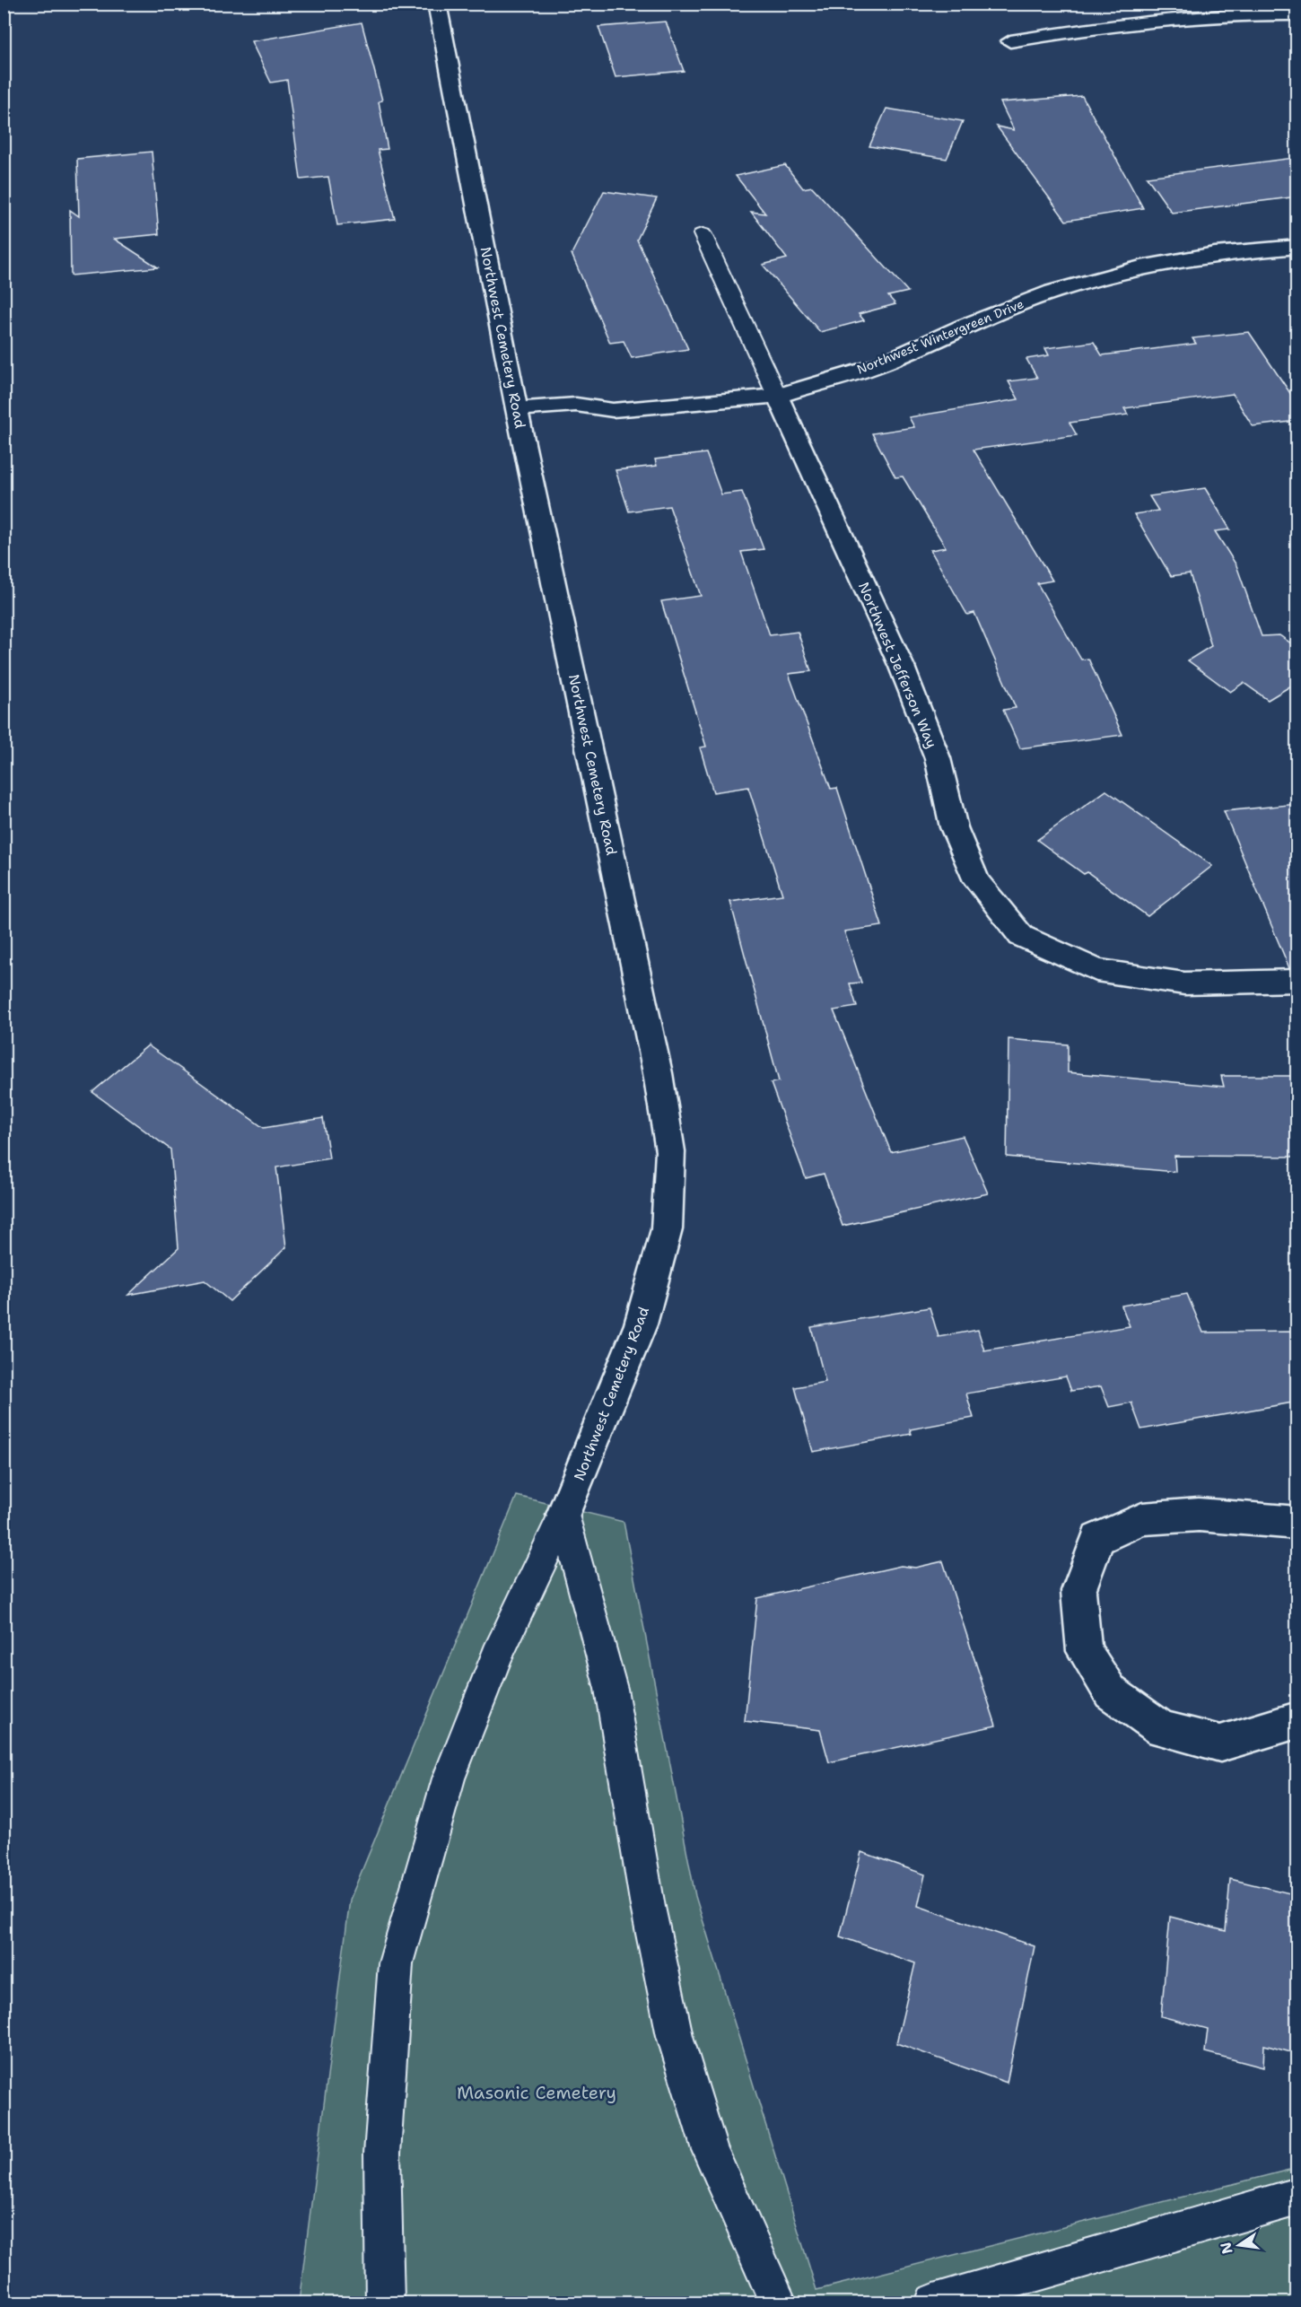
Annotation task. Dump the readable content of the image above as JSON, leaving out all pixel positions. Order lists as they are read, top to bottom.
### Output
{
  "streets": {
    "street": ["Northwest Wintergreen Drive", "Northwest Cemetery Road", "Northwest Jefferson Way"]
  },
  "crossings": [
    ["Northwest Wintergreen Drive", "Northwest Cemetery Road"],
    ["Northwest Wintergreen Drive", "Northwest Jefferson Way"]
  ],
  "parks": ["Masonic Cemetery"],
  "north": "left"
}
